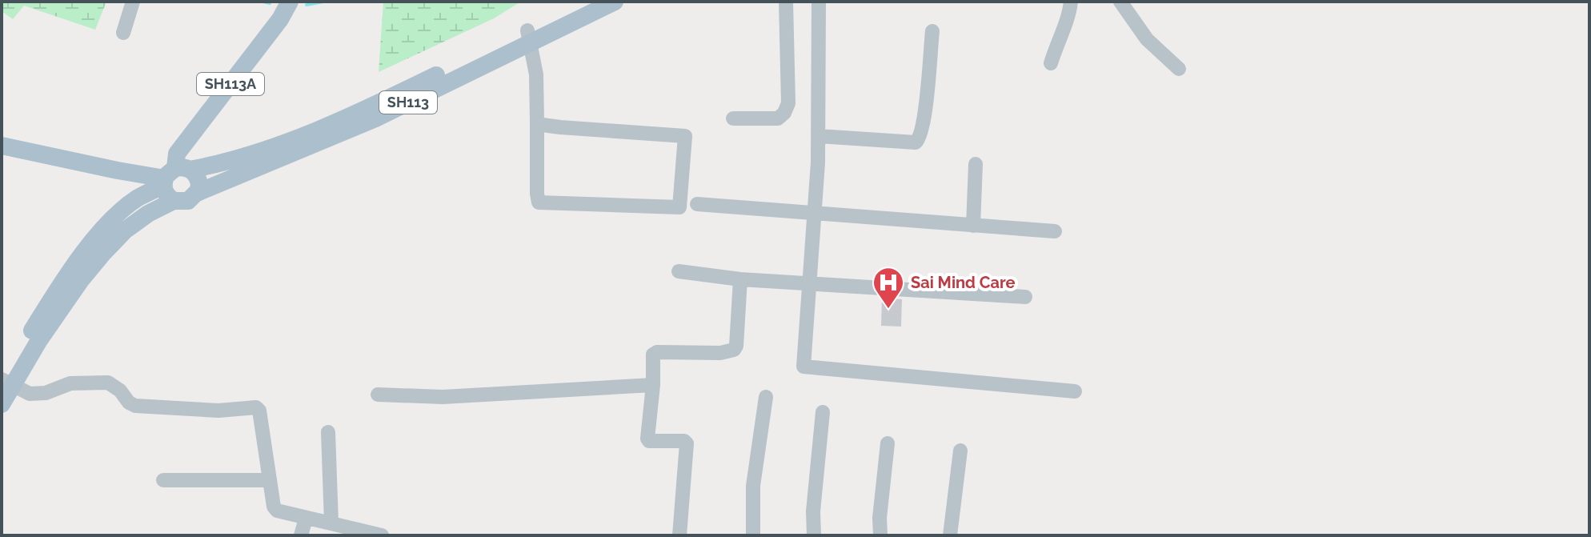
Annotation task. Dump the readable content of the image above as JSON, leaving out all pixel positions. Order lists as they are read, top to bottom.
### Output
{
  "streets": {
    "main road": ["SH113A", "SH113"]
  },
  "crossings": [
    ["SH113A", "SH113"]
  ],
  "places": {
    "hospital": ["Sai Mind Care"]
  }
}
